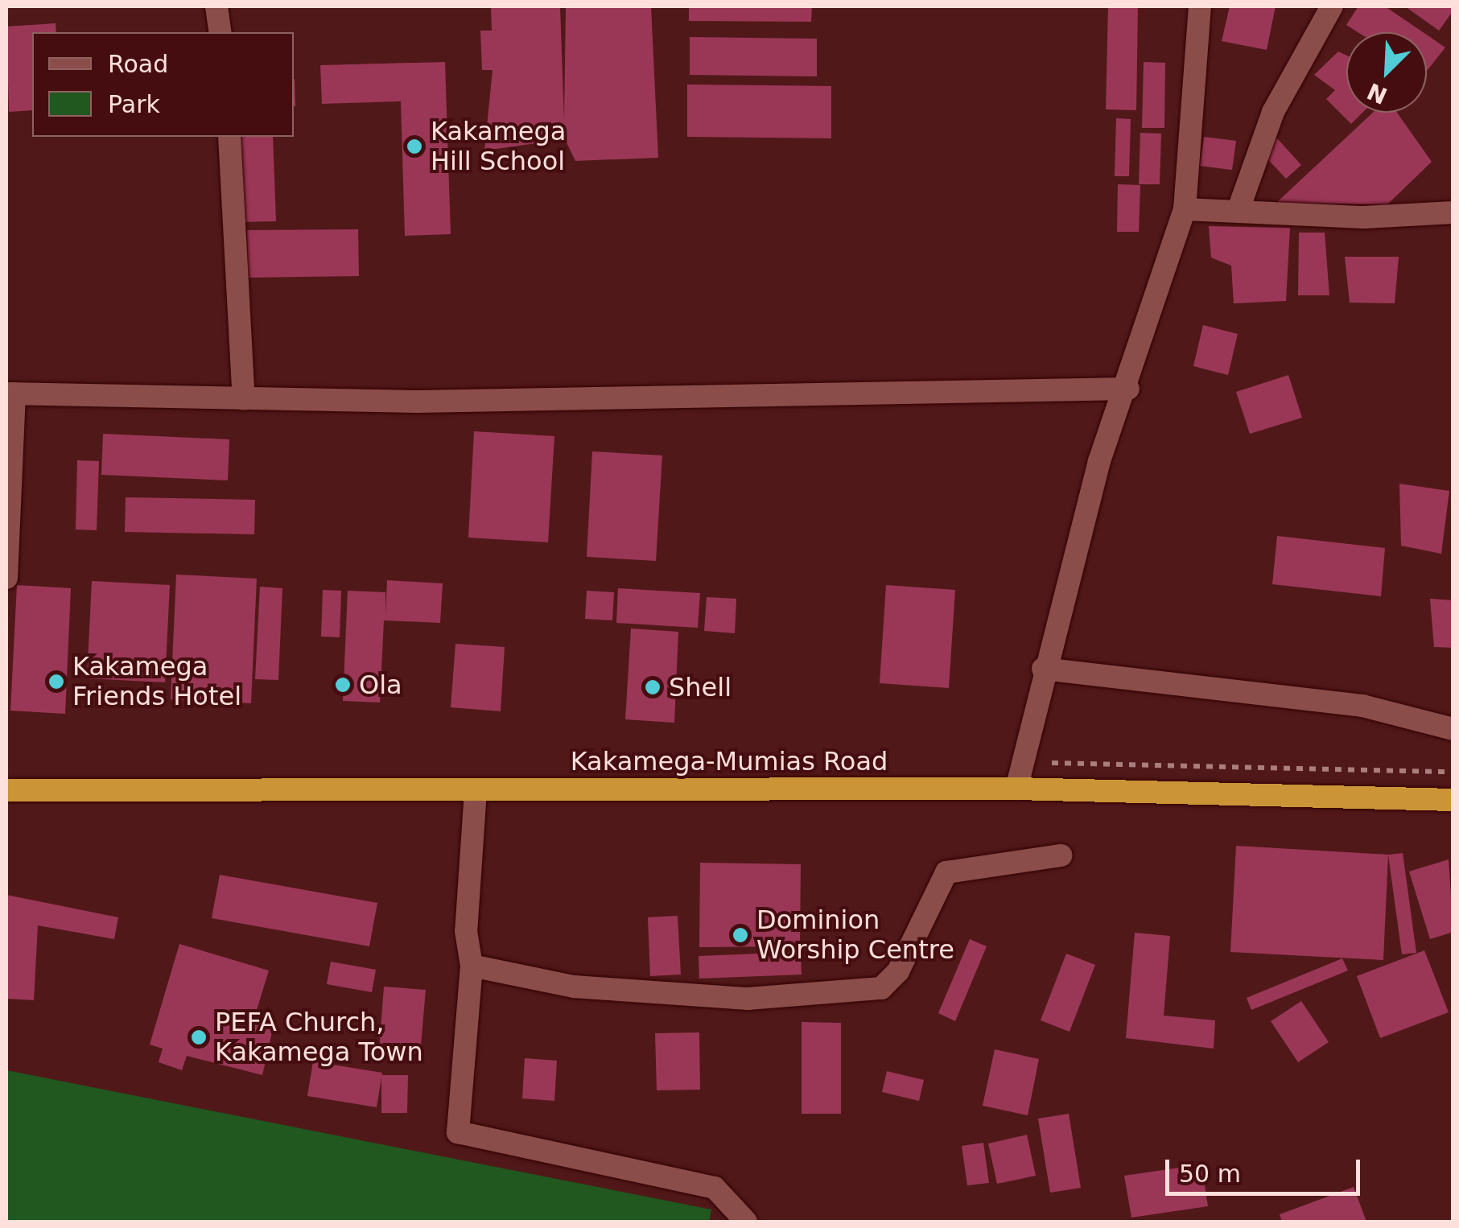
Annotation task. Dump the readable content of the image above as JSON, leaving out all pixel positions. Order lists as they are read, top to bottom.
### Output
{
  "streets": {
    "highway": ["Kakamega-Mumias Road"]
  },
  "places": [
    "Kakamega Hill School",
    "Kakamega Friends Hotel",
    "Ola",
    "Shell",
    "Dominion Worship Centre",
    "PEFA Church, Kakamega Town"
  ],
  "legend": ["Road", "Park"],
  "scale_bar": "50 m",
  "north": "bottom left"
}
